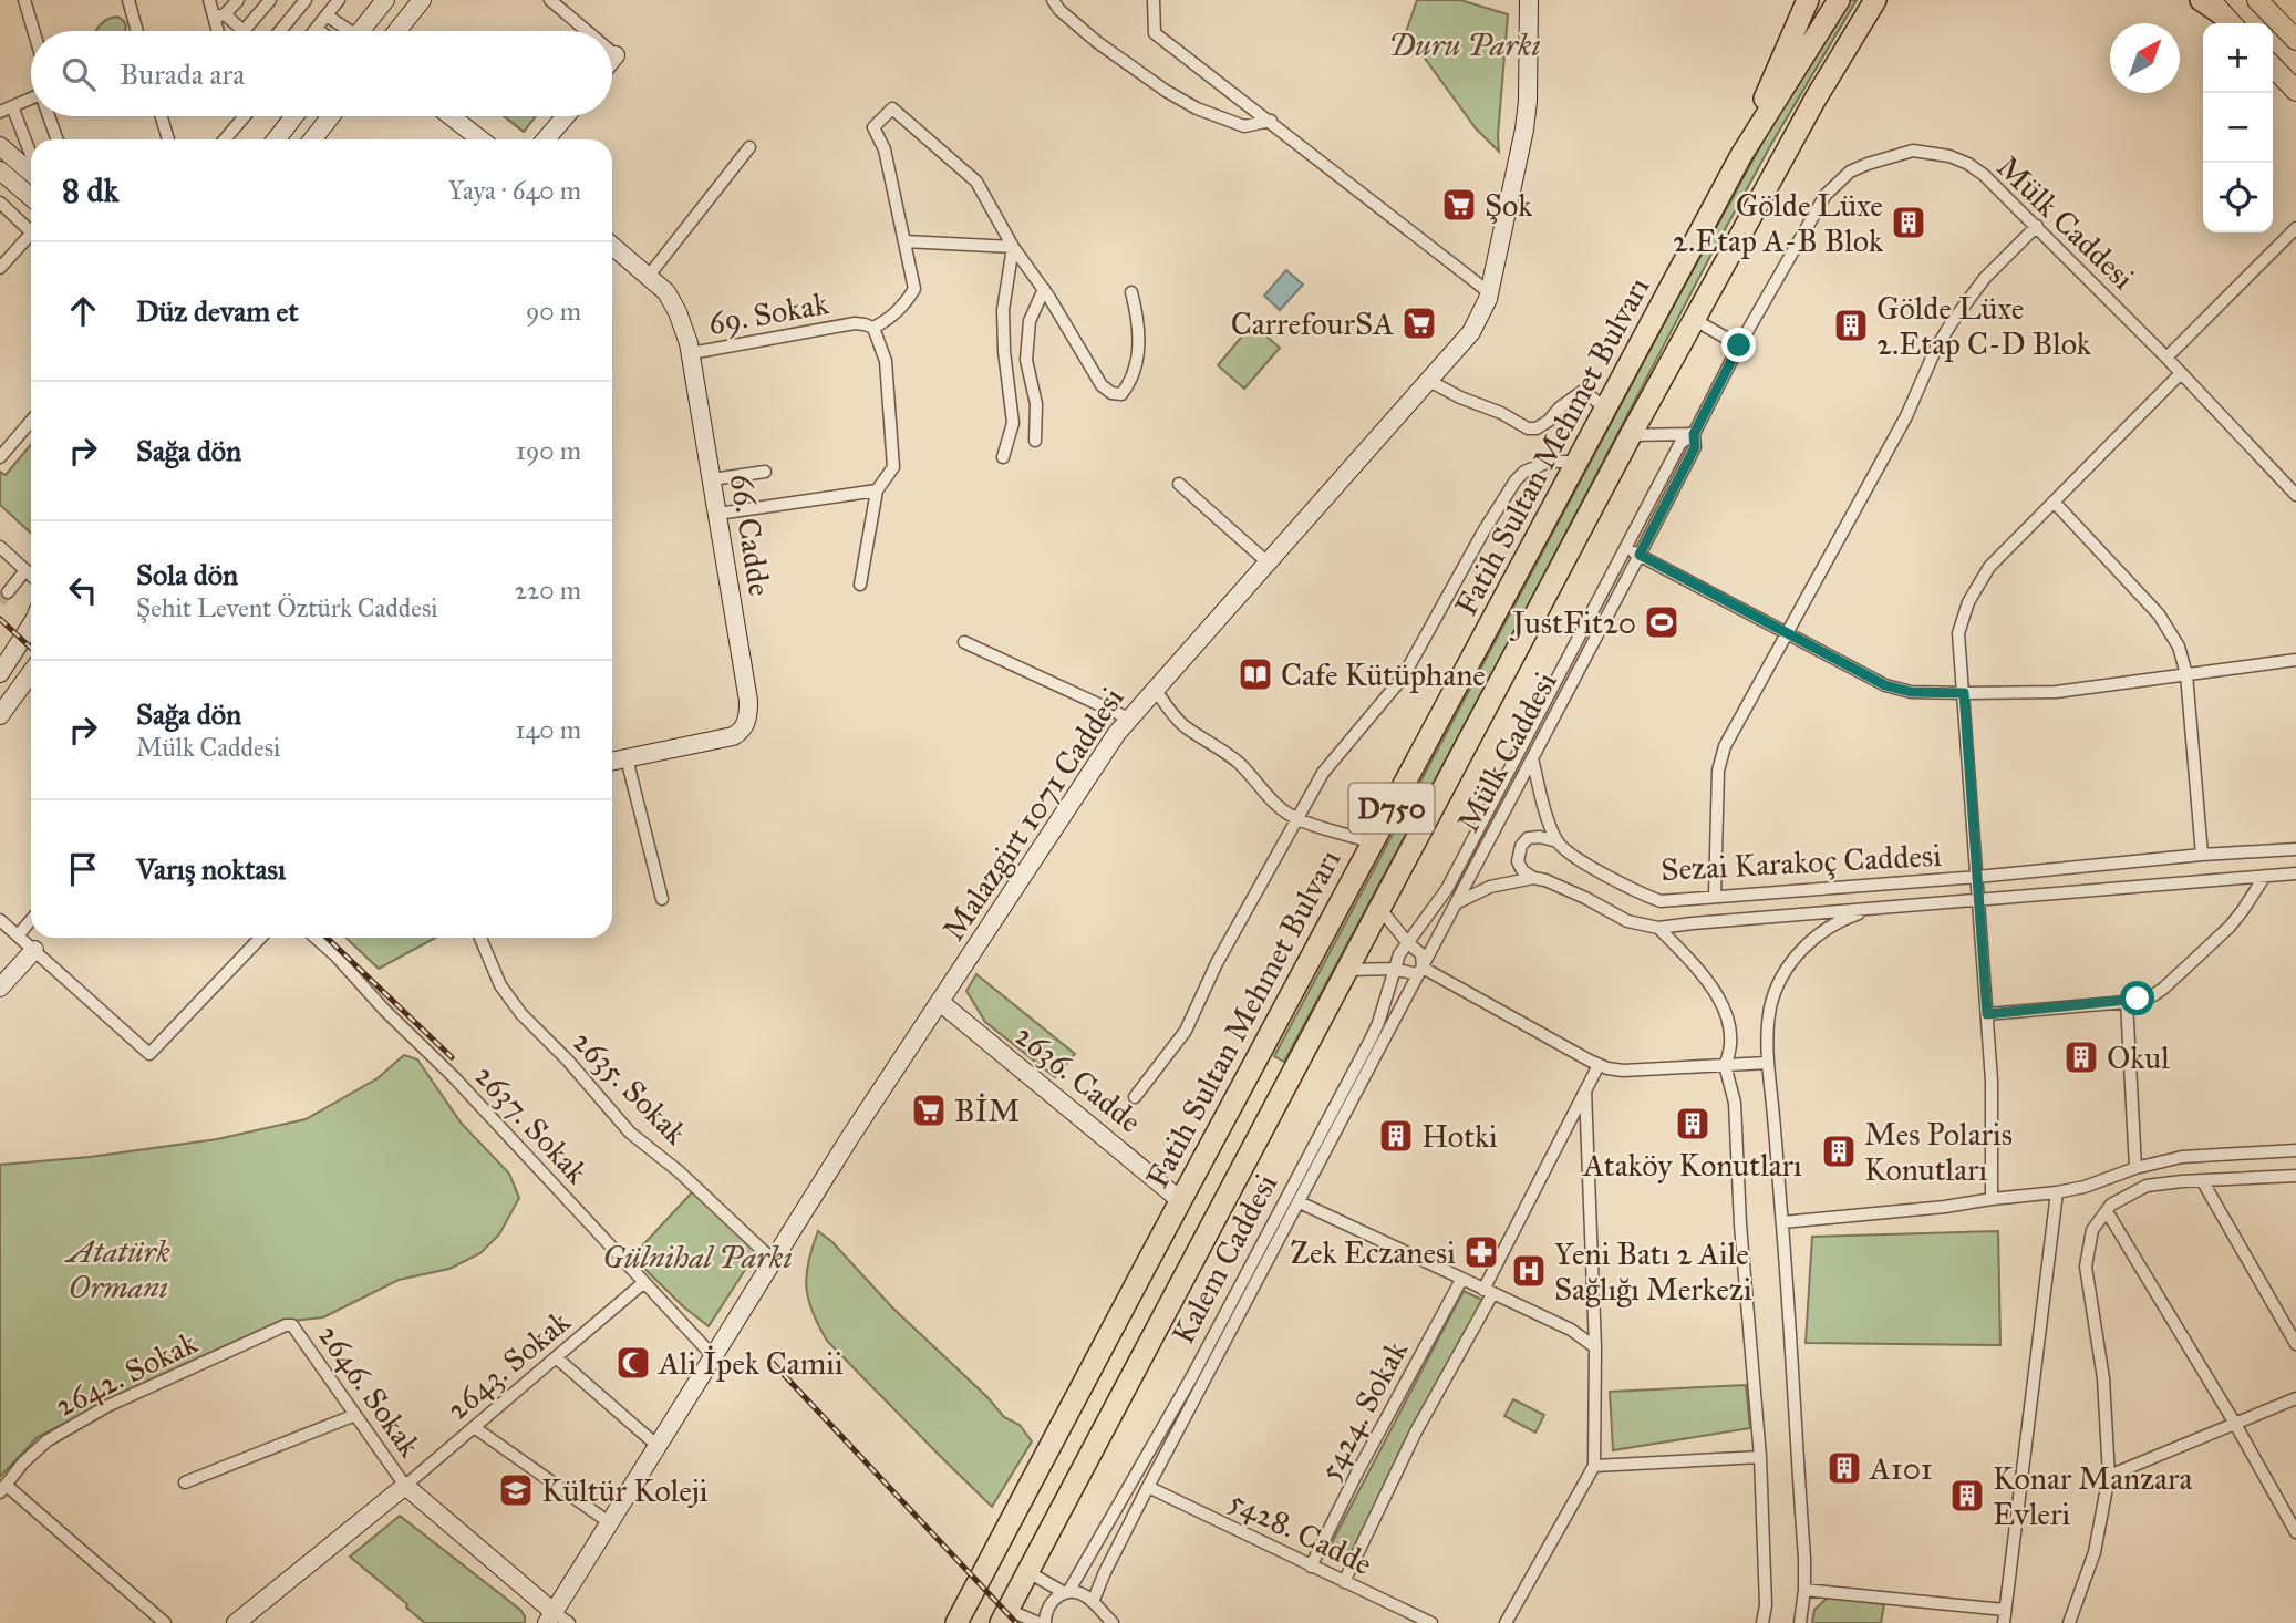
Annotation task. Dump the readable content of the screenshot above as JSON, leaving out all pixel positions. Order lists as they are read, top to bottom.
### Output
{
  "streets": {
    "highway": ["Fatih Sultan Mehmet Bulvarı", "D750"],
    "street": [
      "Mülk Caddesi",
      "69. Sokak",
      "66. Cadde",
      "Malazgirt 1071 Caddesi",
      "Sezai Karakoç Caddesi",
      "2636. Cadde",
      "2635. Sokak",
      "2637. Sokak",
      "Kalem Caddesi",
      "2643. Sokak",
      "2642. Sokak",
      "2646. Sokak",
      "5424. Sokak",
      "5428. Cadde"
    ]
  },
  "crossings": [
    ["Mülk Caddesi", "Kalem Caddesi"],
    ["69. Sokak", "66. Cadde"],
    ["Fatih Sultan Mehmet Bulvarı", "2636. Cadde"],
    ["Malazgirt 1071 Caddesi", "2636. Cadde"],
    ["Malazgirt 1071 Caddesi", "2635. Sokak"],
    ["Malazgirt 1071 Caddesi", "2637. Sokak"],
    ["2637. Sokak", "2643. Sokak"],
    ["Kalem Caddesi", "5428. Cadde"],
    ["2643. Sokak", "2646. Sokak"],
    ["2642. Sokak", "2646. Sokak"],
    ["5424. Sokak", "5428. Cadde"]
  ],
  "parks": ["Duru Parkı", "Atatürk Ormanı", "Gülnihal Parkı"],
  "places": {
    "supermarket": ["Şok", "CarrefourSA", "BİM"],
    "building": [
      "Gölde Lüxe 2.Etap A-B Blok",
      "Gölde Lüxe 2.Etap C-D Blok",
      "Okul",
      "Ataköy Konutları",
      "Hotki",
      "Mes Polaris Konutları",
      "A101",
      "Konar Manzara Evleri"
    ],
    "sports": ["JustFit20"],
    "library": ["Cafe Kütüphane"],
    "pharmacy": ["Zek Eczanesi"],
    "hospital": ["Yeni Batı 2 Aile Sağlığı Merkezi"],
    "mosque": ["Ali İpek Camii"],
    "school or university": ["Kültür Koleji"]
  },
  "north": "top right",
  "page": {
    "map_buttons": ["+", "−"],
    "search": "Burada ara",
    "heading": ["8 dk", "Yaya · 640 m"],
    "list": [
      ["Düz devam et", "90 m"],
      ["Sağa dön", "190 m"],
      ["Sola dön", "Şehit Levent Öztürk Caddesi", "220 m"],
      ["Sağa dön", "Mülk Caddesi", "140 m"],
      "Varış noktası"
    ]
  }
}
